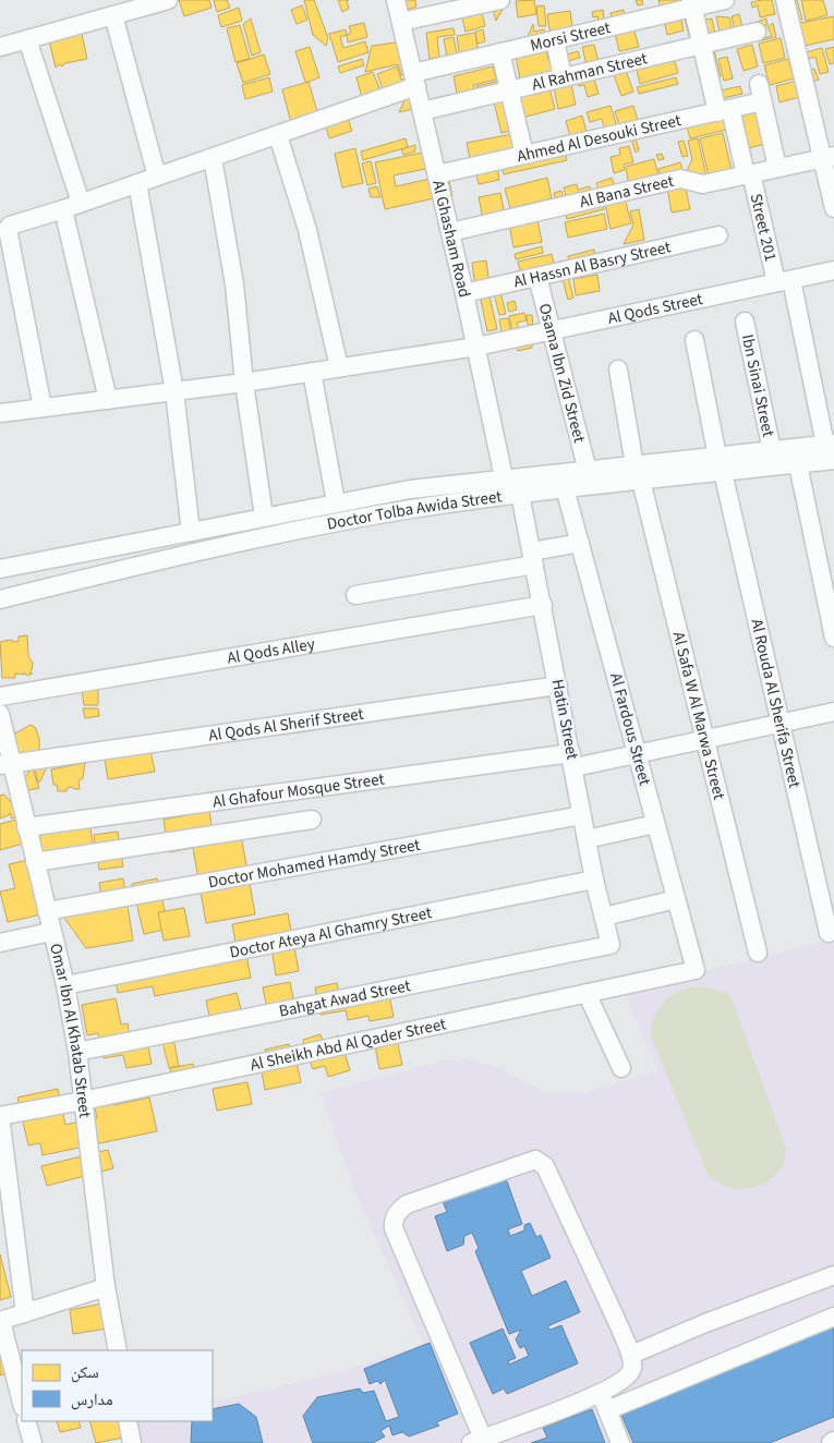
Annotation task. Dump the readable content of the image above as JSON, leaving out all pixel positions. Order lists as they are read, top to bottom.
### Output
{
  "streets": {
    "street": [
      "Morsi Street",
      "Al Rahman Street",
      "Ahmed Al Desouki Street",
      "Al Bana Street",
      "Street 201",
      "Al Ghasham Road",
      "Al Hassn Al Basry Street",
      "Al Qods Street",
      "Osama Ibn Zid Street",
      "Ibn Sinai Street",
      "Doctor Tolba Awida Street",
      "Al Qods Alley",
      "Al Rouda Al Sherifa Street",
      "Al Safa W Al Marwa Street",
      "Hatin Street",
      "Al Qods Al Sherif Street",
      "Al Fardous Street",
      "Al Ghafour Mosque Street",
      "Doctor Mohamed Hamdy Street",
      "Doctor Ateya Al Ghamry Street",
      "Bahgat Awad Street",
      "Omar Ibn Al Khatab Street",
      "Al Sheikh Abd Al Qader Street"
    ]
  },
  "crossings": [
    ["Morsi Street", "Street 201"],
    ["Morsi Street", "Al Ghasham Road"],
    ["Morsi Street", "Al Qods Street"],
    ["Al Rahman Street", "Street 201"],
    ["Al Rahman Street", "Al Ghasham Road"],
    ["Ahmed Al Desouki Street", "Al Bana Street"],
    ["Ahmed Al Desouki Street", "Street 201"],
    ["Ahmed Al Desouki Street", "Al Ghasham Road"],
    ["Al Bana Street", "Street 201"],
    ["Al Bana Street", "Al Ghasham Road"],
    ["Street 201", "Al Qods Street"],
    ["Street 201", "Doctor Tolba Awida Street"],
    ["Al Ghasham Road", "Al Hassn Al Basry Street"],
    ["Al Ghasham Road", "Al Qods Street"],
    ["Al Ghasham Road", "Doctor Tolba Awida Street"],
    ["Al Hassn Al Basry Street", "Osama Ibn Zid Street"],
    ["Al Qods Street", "Osama Ibn Zid Street"],
    ["Osama Ibn Zid Street", "Doctor Tolba Awida Street"],
    ["Ibn Sinai Street", "Doctor Tolba Awida Street"],
    ["Doctor Tolba Awida Street", "Al Rouda Al Sherifa Street"],
    ["Doctor Tolba Awida Street", "Al Safa W Al Marwa Street"],
    ["Doctor Tolba Awida Street", "Hatin Street"],
    ["Doctor Tolba Awida Street", "Al Fardous Street"],
    ["Al Qods Alley", "Hatin Street"],
    ["Al Rouda Al Sherifa Street", "Al Ghafour Mosque Street"],
    ["Al Safa W Al Marwa Street", "Al Ghafour Mosque Street"],
    ["Hatin Street", "Al Qods Al Sherif Street"],
    ["Hatin Street", "Al Ghafour Mosque Street"],
    ["Hatin Street", "Doctor Mohamed Hamdy Street"],
    ["Hatin Street", "Doctor Ateya Al Ghamry Street"],
    ["Hatin Street", "Bahgat Awad Street"],
    ["Al Qods Al Sherif Street", "Omar Ibn Al Khatab Street"],
    ["Al Fardous Street", "Al Ghafour Mosque Street"],
    ["Al Fardous Street", "Al Sheikh Abd Al Qader Street"],
    ["Al Ghafour Mosque Street", "Omar Ibn Al Khatab Street"],
    ["Doctor Mohamed Hamdy Street", "Omar Ibn Al Khatab Street"],
    ["Doctor Ateya Al Ghamry Street", "Omar Ibn Al Khatab Street"],
    ["Bahgat Awad Street", "Omar Ibn Al Khatab Street"],
    ["Omar Ibn Al Khatab Street", "Al Sheikh Abd Al Qader Street"]
  ],
  "legend": ["سكن", "مدارس"]
}
